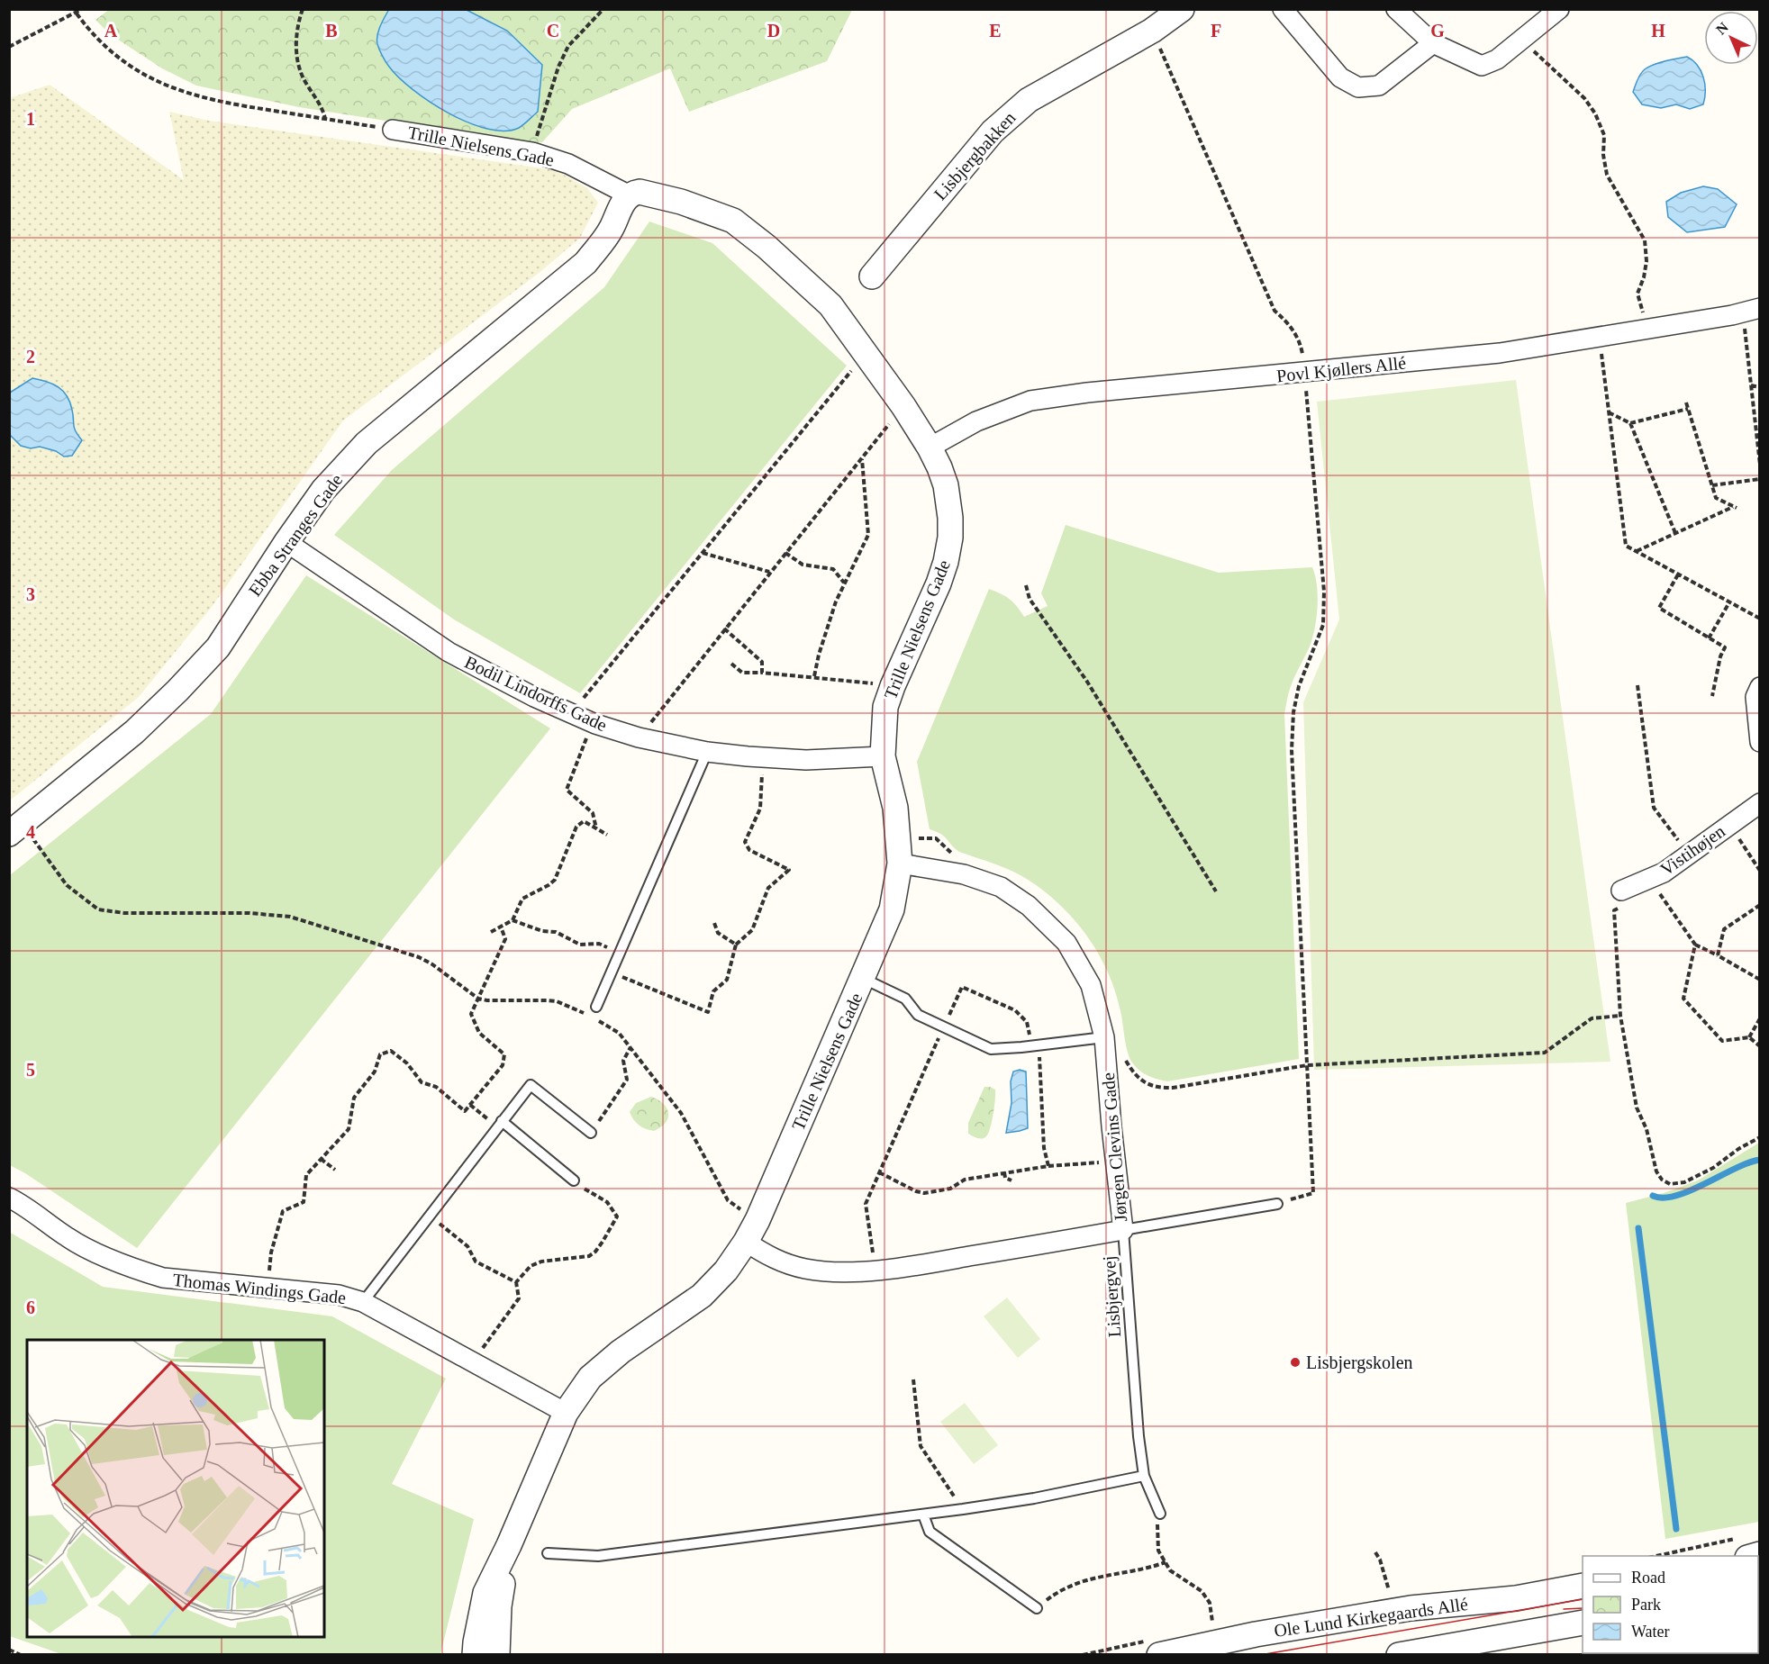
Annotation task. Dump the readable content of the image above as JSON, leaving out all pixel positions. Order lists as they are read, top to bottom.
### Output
{
  "streets": {
    "street": [
      "Trille Nielsens Gade",
      "Lisbjergbakken",
      "Povl Kjøllers Allé",
      "Ebba Stranges Gade",
      "Bodil Lindorffs Gade",
      "Vistihøjen",
      "Jørgen Clevins Gade",
      "Thomas Windings Gade",
      "Ole Lund Kirkegaards Allé"
    ],
    "lane": ["Lisbjergvej"]
  },
  "crossings": [
    ["Trille Nielsens Gade", "Povl Kjøllers Allé"],
    ["Trille Nielsens Gade", "Ebba Stranges Gade"],
    ["Trille Nielsens Gade", "Bodil Lindorffs Gade"],
    ["Trille Nielsens Gade", "Jørgen Clevins Gade"],
    ["Trille Nielsens Gade", "Thomas Windings Gade"],
    ["Ebba Stranges Gade", "Bodil Lindorffs Gade"],
    ["Jørgen Clevins Gade", "Lisbjergvej"]
  ],
  "places": ["Lisbjergskolen"],
  "legend": ["Road", "Park", "Water"],
  "north": "top left",
  "grid": {
    "columns": [
      "A",
      "B",
      "C",
      "D",
      "E",
      "F",
      "G",
      "H"
    ],
    "rows": [
      "1",
      "2",
      "3",
      "4",
      "5",
      "6"
    ]
  }
}
